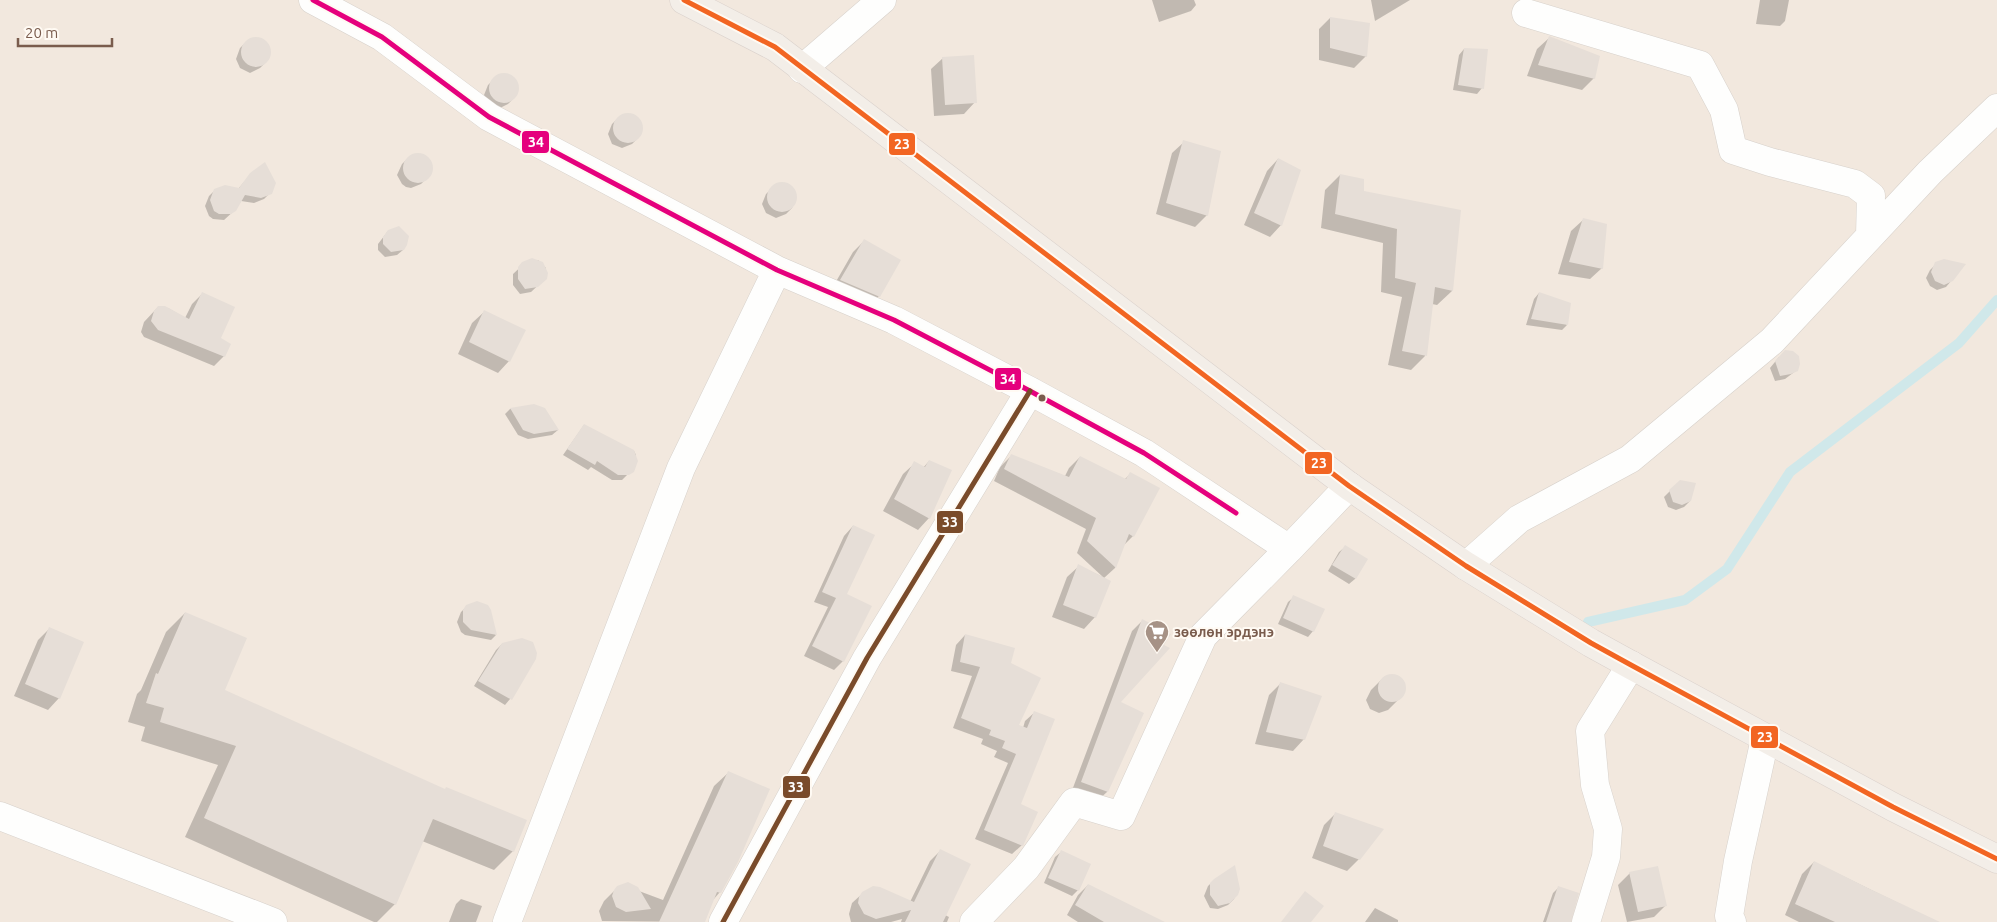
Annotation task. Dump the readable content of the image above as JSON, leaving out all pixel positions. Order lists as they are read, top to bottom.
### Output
{
  "places": {
    "supermarket": ["зөөлөн эрдэнэ"]
  },
  "lines": ["transit line 34", "transit line 23", "transit line 33"],
  "scale_bar": "20 m"
}
